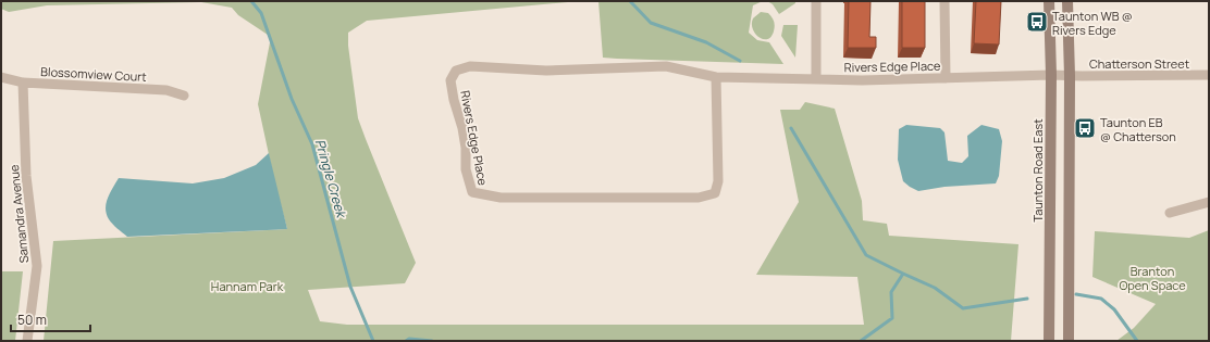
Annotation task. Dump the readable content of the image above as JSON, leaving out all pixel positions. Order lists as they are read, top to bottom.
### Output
{
  "streets": {
    "main road": ["Taunton Road East"],
    "street": [
      "Chatterson Street",
      "Rivers Edge Place",
      "Blossomview Court",
      "Samandra Avenue"
    ]
  },
  "crossings": [
    ["Chatterson Street", "Rivers Edge Place"],
    ["Rivers Edge Place", "Taunton Road East"],
    ["Blossomview Court", "Samandra Avenue"]
  ],
  "water": ["Pringle Creek"],
  "parks": ["Branton Open Space", "Hannam Park"],
  "places": {
    "bus stop": ["Taunton WB @ Rivers Edge", "Taunton EB @ Chatterson"]
  },
  "scale_bar": "50 m"
}
